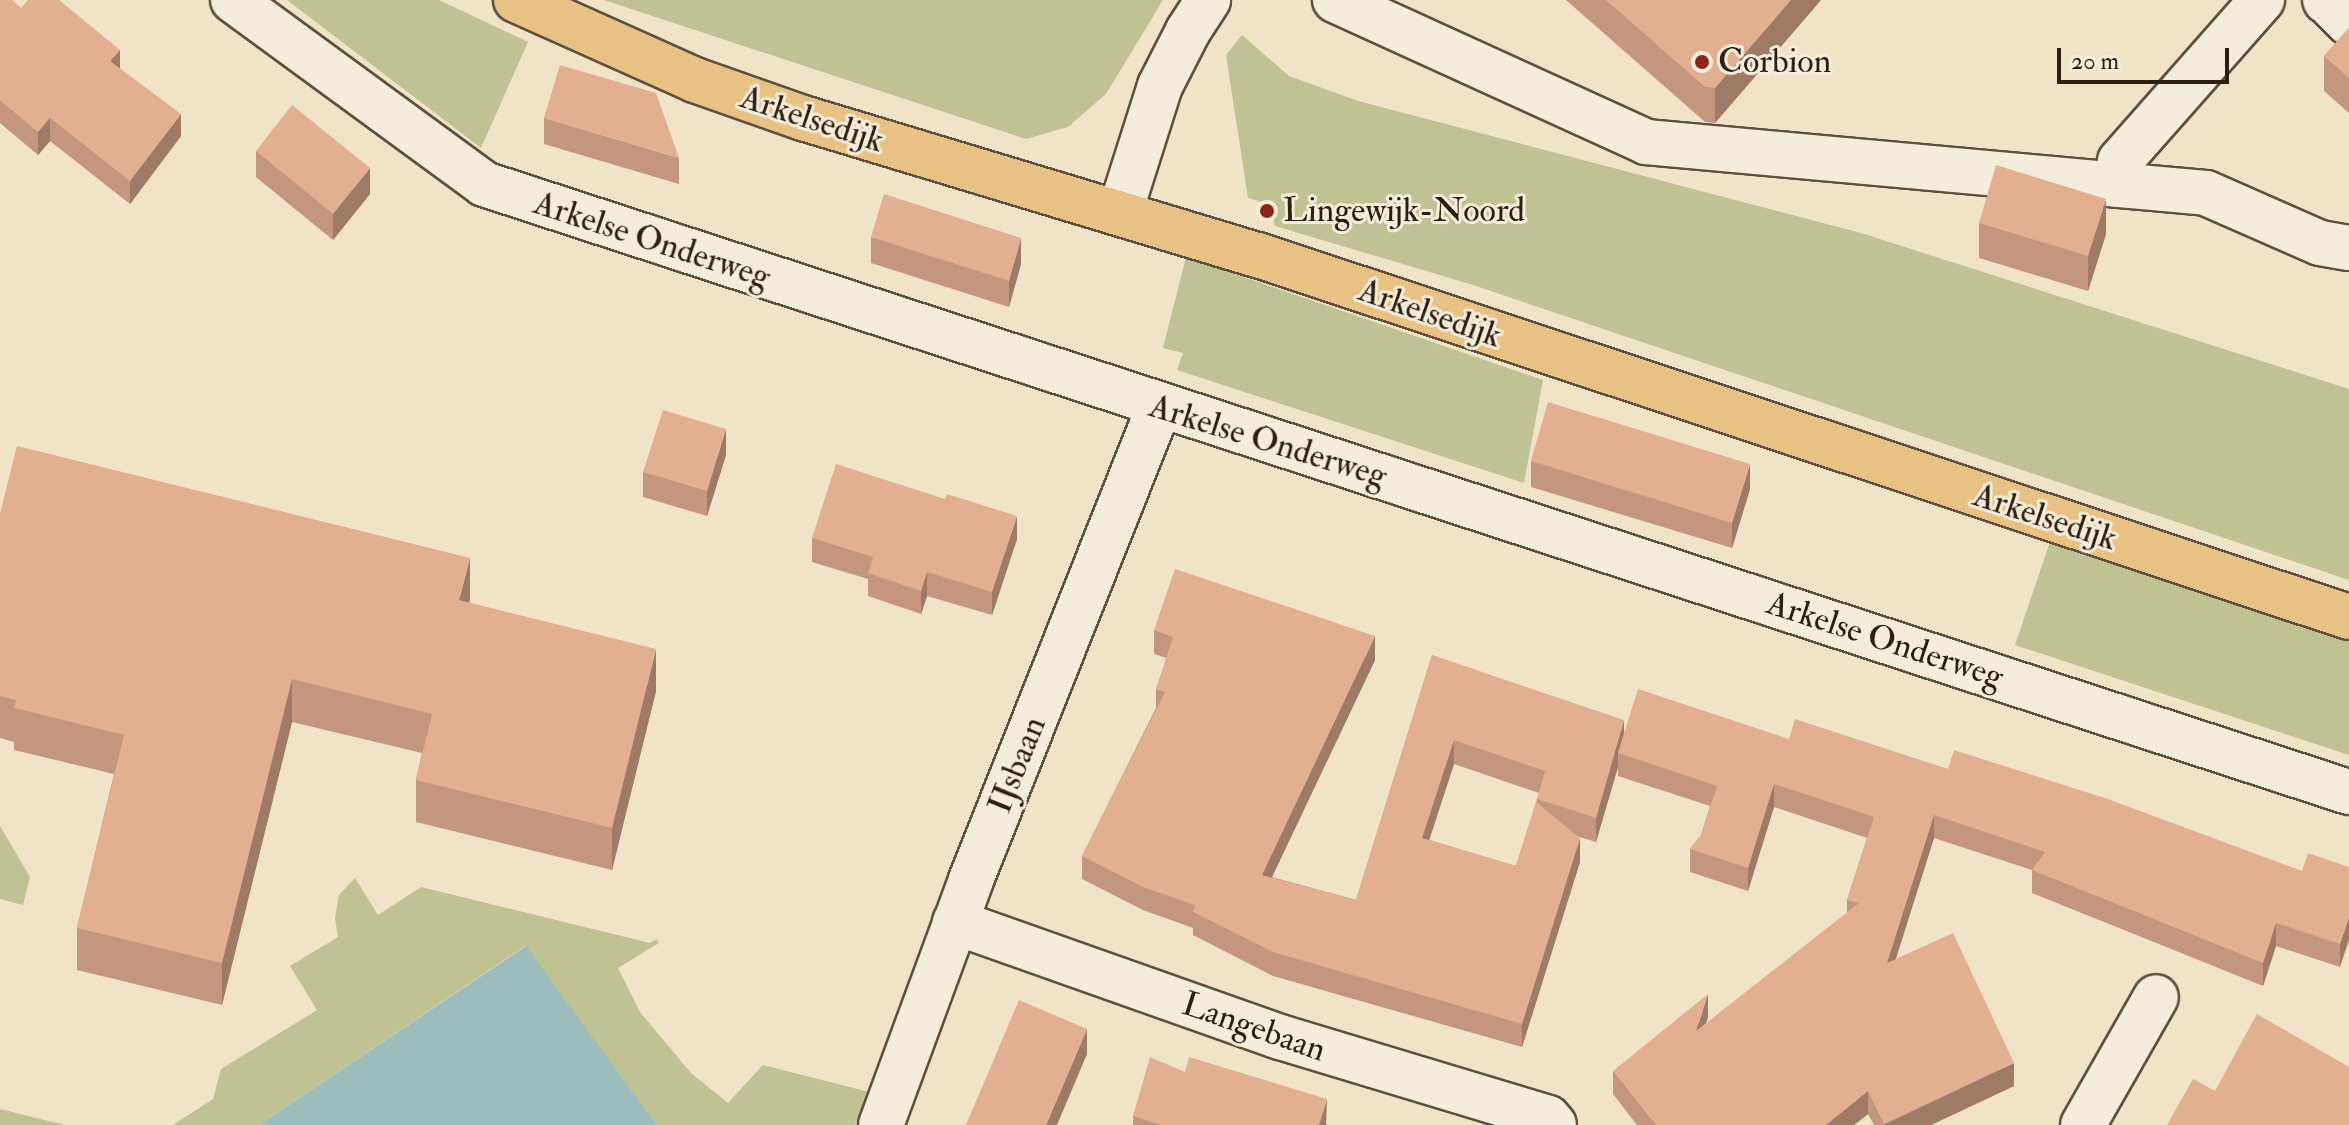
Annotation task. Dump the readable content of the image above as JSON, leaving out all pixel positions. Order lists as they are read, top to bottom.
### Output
{
  "streets": {
    "main road": ["Arkelsedijk"],
    "street": ["Arkelse Onderweg", "IJsbaan", "Langebaan"]
  },
  "crossings": [
    ["Arkelse Onderweg", "IJsbaan"],
    ["IJsbaan", "Langebaan"]
  ],
  "places": ["Corbion", "Lingewijk-Noord"],
  "scale_bar": "20 m"
}
